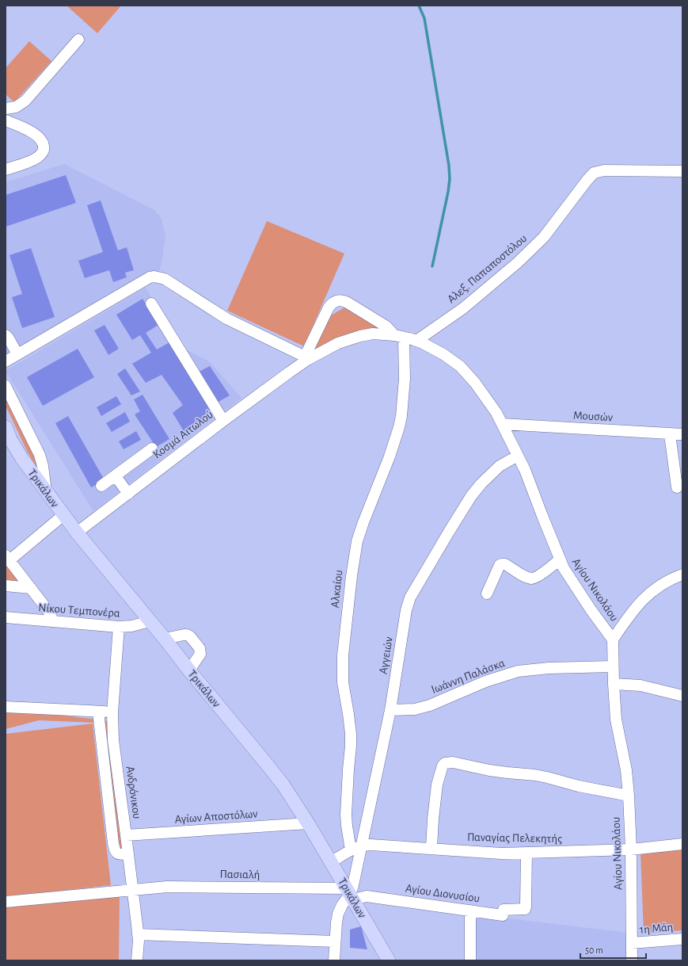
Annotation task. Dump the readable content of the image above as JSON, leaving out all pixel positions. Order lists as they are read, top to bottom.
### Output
{
  "streets": {
    "main road": ["Τρικάλων"],
    "street": [
      "Αλεξ. Παπαποστόλου",
      "Μουσών",
      "Κοσμά Αιτωλού",
      "Αλκαίου",
      "Αγίου Νικολάου",
      "Νίκου Τεμπονέρα",
      "Αγγειών",
      "Ιωάννη Παλάσκα",
      "Ανδρόνικου",
      "Αγίων Αποστόλων",
      "Παναγίας Πελεκητής",
      "Πασιαλή",
      "Αγίου Διονυσίου",
      "1η Μάη"
    ]
  },
  "crossings": [
    ["Αλεξ. Παπαποστόλου", "Αγίου Νικολάου"],
    ["Μουσών", "Αγίου Νικολάου"],
    ["Κοσμά Αιτωλού", "Τρικάλων"],
    ["Κοσμά Αιτωλού", "Αγίου Νικολάου"],
    ["Τρικάλων", "Νίκου Τεμπονέρα"],
    ["Τρικάλων", "Αγγειών"],
    ["Τρικάλων", "Αγίων Αποστόλων"],
    ["Τρικάλων", "Παναγίας Πελεκητής"],
    ["Τρικάλων", "Πασιαλή"],
    ["Τρικάλων", "Αγίου Διονυσίου"],
    ["Αλκαίου", "Αγίου Νικολάου"],
    ["Αλκαίου", "Αγγειών"],
    ["Αλκαίου", "Παναγίας Πελεκητής"],
    ["Αγίου Νικολάου", "Αγγειών"],
    ["Αγίου Νικολάου", "Ιωάννη Παλάσκα"],
    ["Αγίου Νικολάου", "Παναγίας Πελεκητής"],
    ["Αγίου Νικολάου", "1η Μάη"],
    ["Νίκου Τεμπονέρα", "Ανδρόνικου"],
    ["Αγγειών", "Ιωάννη Παλάσκα"],
    ["Αγγειών", "Παναγίας Πελεκητής"],
    ["Αγγειών", "Πασιαλή"],
    ["Αγγειών", "Αγίου Διονυσίου"],
    ["Ανδρόνικου", "Αγίων Αποστόλων"],
    ["Ανδρόνικου", "Πασιαλή"],
    ["Παναγίας Πελεκητής", "Αγίου Διονυσίου"],
    ["Πασιαλή", "Αγίου Διονυσίου"]
  ],
  "scale_bar": "50 m"
}
